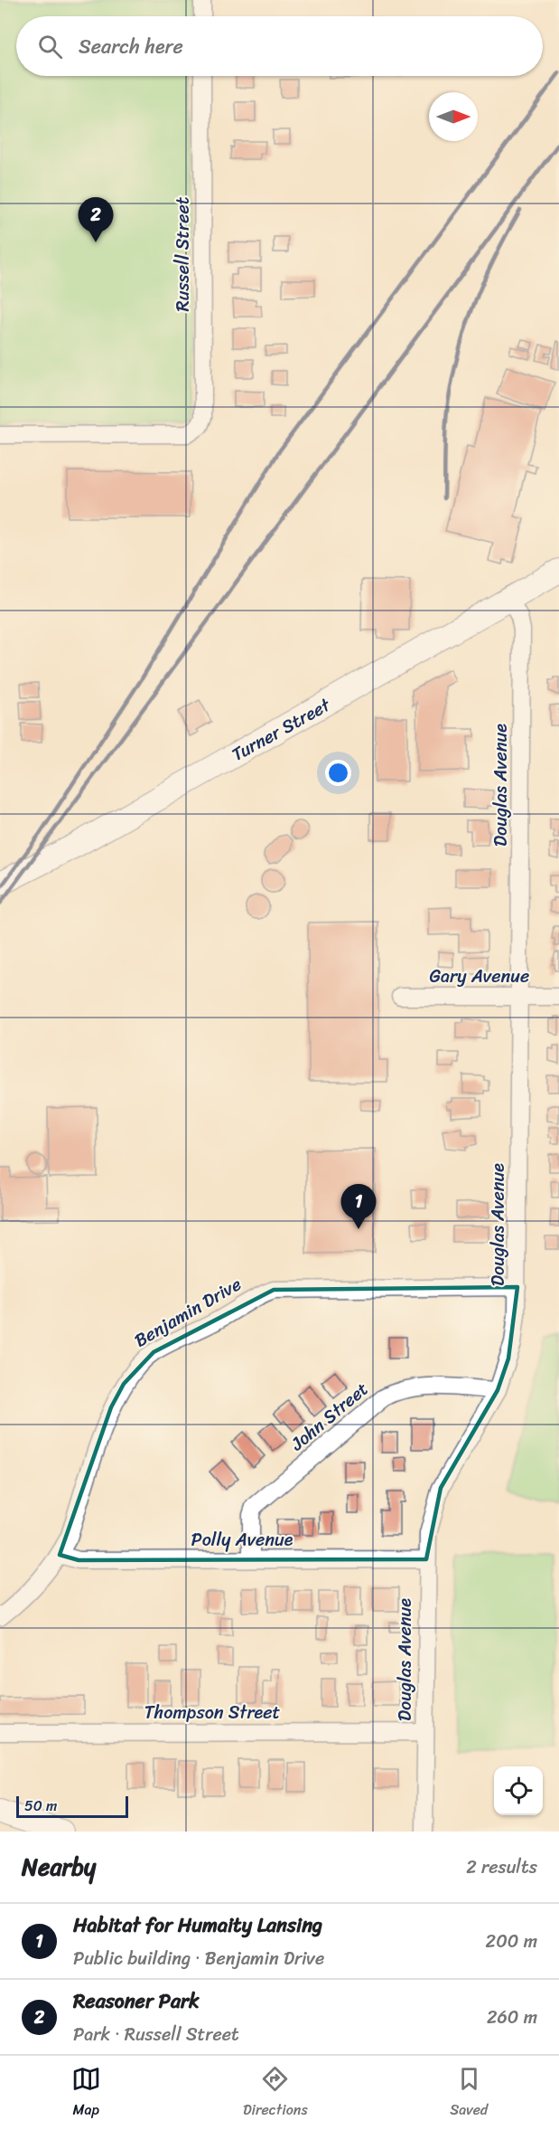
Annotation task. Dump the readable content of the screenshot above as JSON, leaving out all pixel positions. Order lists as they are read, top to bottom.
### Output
{
  "streets": {
    "street": [
      "Russell Street",
      "Turner Street",
      "Douglas Avenue",
      "Gary Avenue",
      "Benjamin Drive",
      "John Street",
      "Polly Avenue",
      "Thompson Street"
    ]
  },
  "crossings": [
    ["Turner Street", "Douglas Avenue"],
    ["Douglas Avenue", "Gary Avenue"],
    ["Douglas Avenue", "Benjamin Drive"],
    ["Douglas Avenue", "John Street"],
    ["Douglas Avenue", "Polly Avenue"],
    ["Douglas Avenue", "Thompson Street"],
    ["Benjamin Drive", "Polly Avenue"],
    ["John Street", "Polly Avenue"]
  ],
  "scale_bar": "50 m",
  "north": "right",
  "page": {
    "search": "Search here",
    "pins": ["2", "1"],
    "scale": "50 m",
    "heading": ["Nearby", "2 results"],
    "list": [
      {
        "mark": "1",
        "name": "Habitat for Humaity Lansing",
        "note": "Public building · Benjamin Drive",
        "value": "200 m"
      },
      {
        "mark": "2",
        "name": "Reasoner Park",
        "note": "Park · Russell Street",
        "value": "260 m"
      }
    ],
    "nav": ["Map", "Directions", "Saved"]
  }
}
